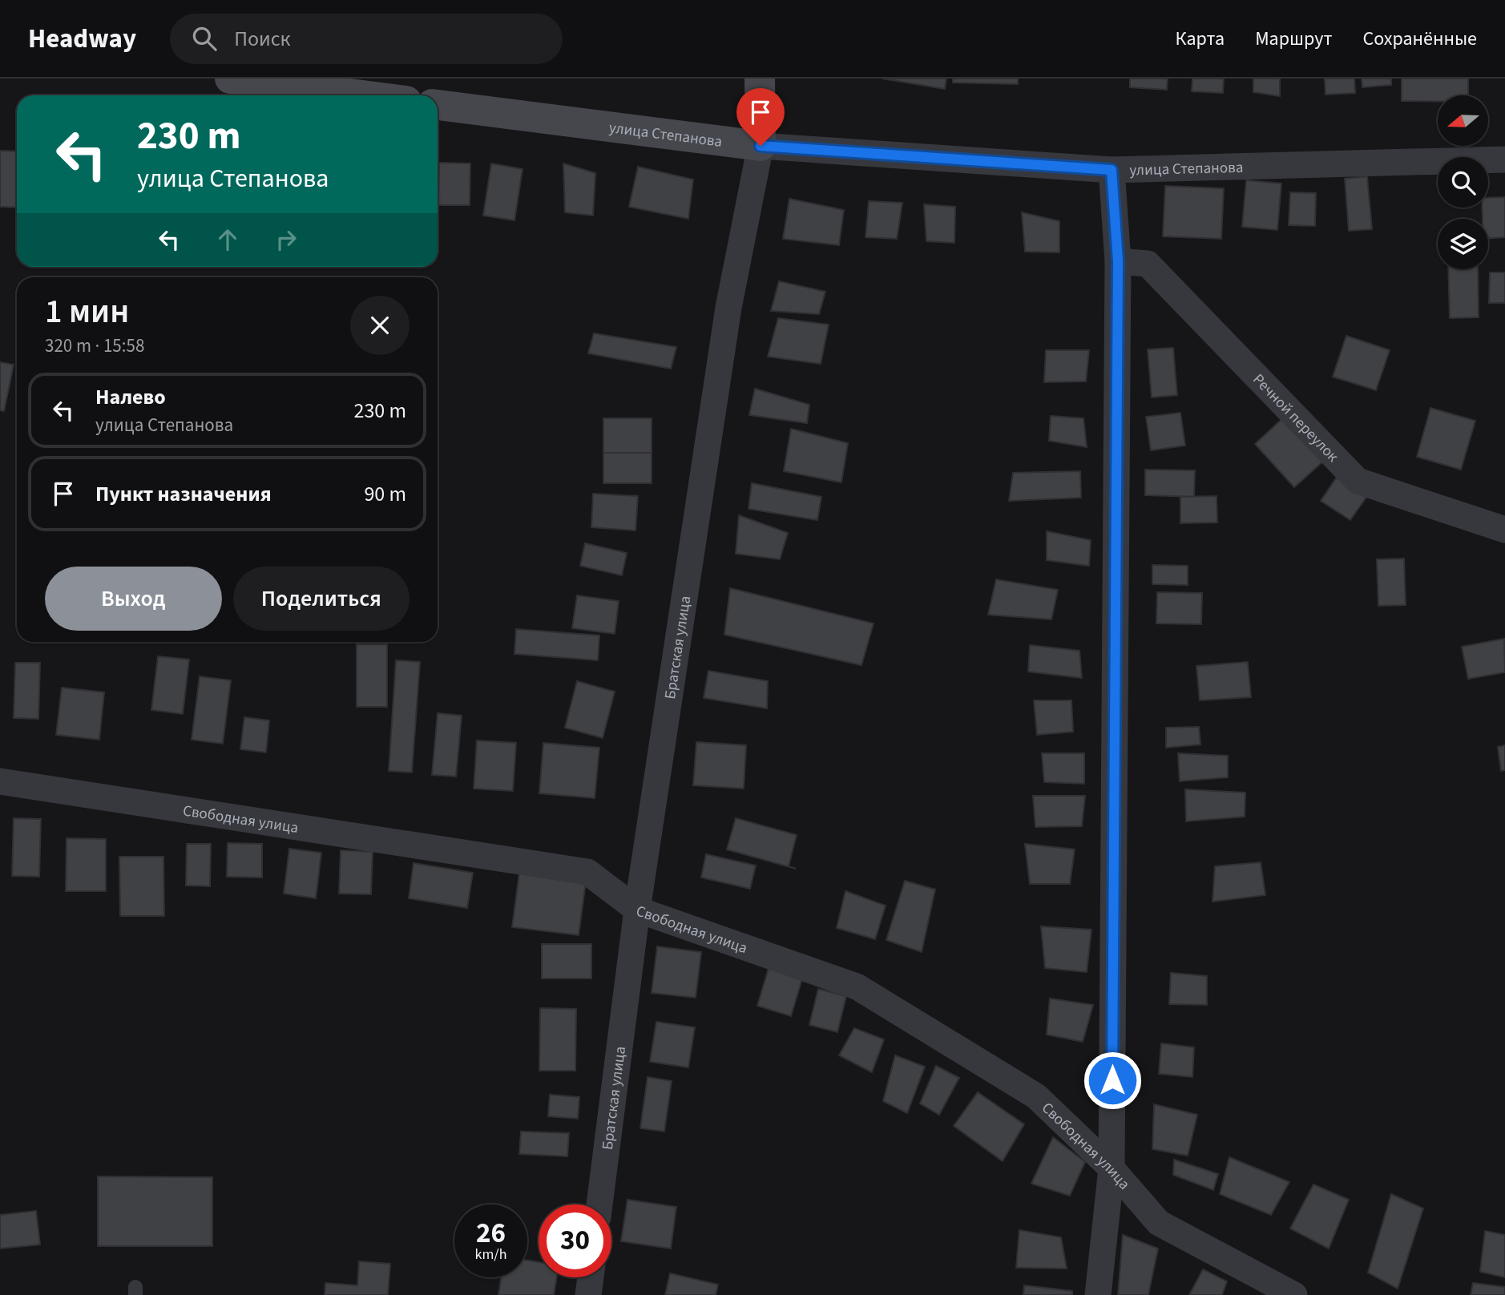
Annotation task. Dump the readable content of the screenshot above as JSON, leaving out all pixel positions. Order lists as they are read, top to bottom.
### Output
{
  "streets": {
    "street": [
      "улица Степанова",
      "Речной переулок",
      "Братская улица",
      "Свободная улица"
    ]
  },
  "crossings": [
    ["улица Степанова", "Братская улица"],
    ["Братская улица", "Свободная улица"]
  ],
  "north": "left",
  "page": {
    "header": "Headway",
    "search": "Поиск",
    "nav": ["Карта", "Маршрут", "Сохранённые"],
    "turn": ["230 m", "улица Степанова"],
    "heading": ["1 мин", "320 m · 15:58"],
    "list": [
      {
        "name": "Налево",
        "note": "улица Степанова",
        "value": "230 m"
      },
      {
        "name": "Пункт назначения",
        "value": "90 m"
      }
    ],
    "buttons": ["Выход", "Поделиться"],
    "speed": "26 km/h",
    "limit": "30"
  }
}
